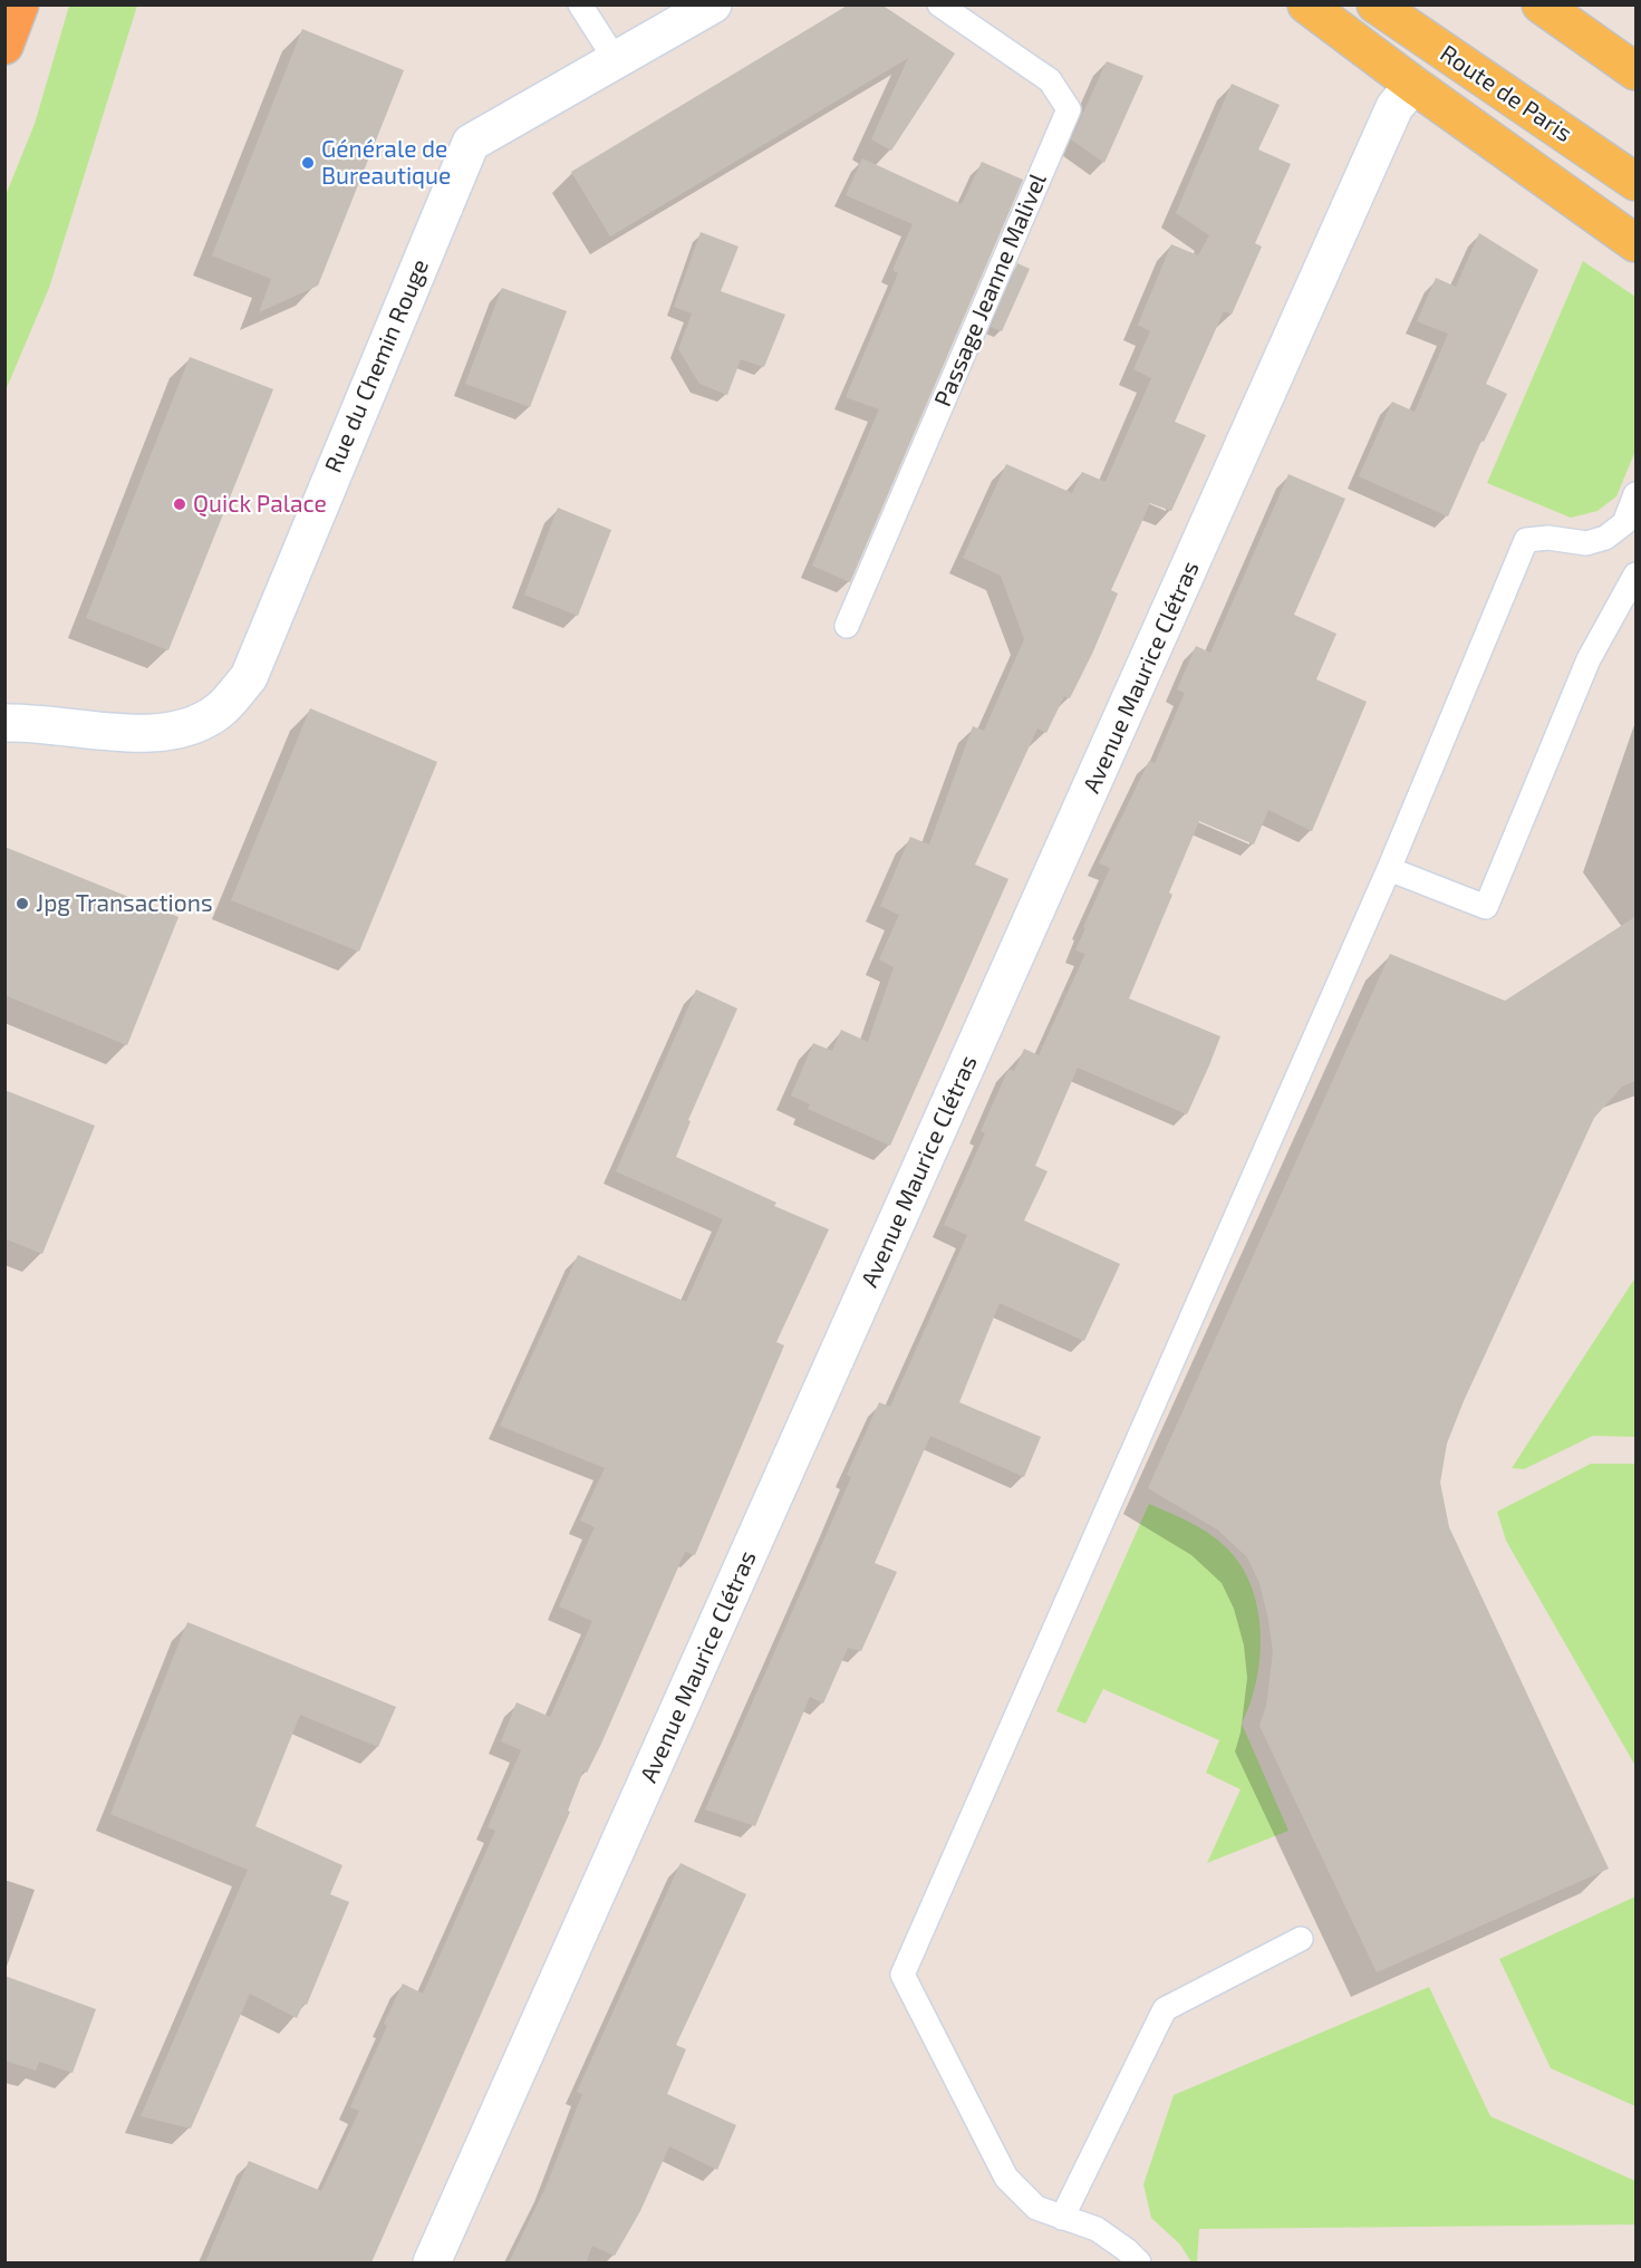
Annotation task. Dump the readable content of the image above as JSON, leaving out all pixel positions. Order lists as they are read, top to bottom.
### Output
{
  "streets": {
    "main road": ["Route de Paris"],
    "street": ["Rue du Chemin Rouge", "Avenue Maurice Clétras"],
    "lane": ["Passage Jeanne Malivel"]
  },
  "places": ["Générale de Bureautique", "Quick Palace", "Jpg Transactions"]
}
